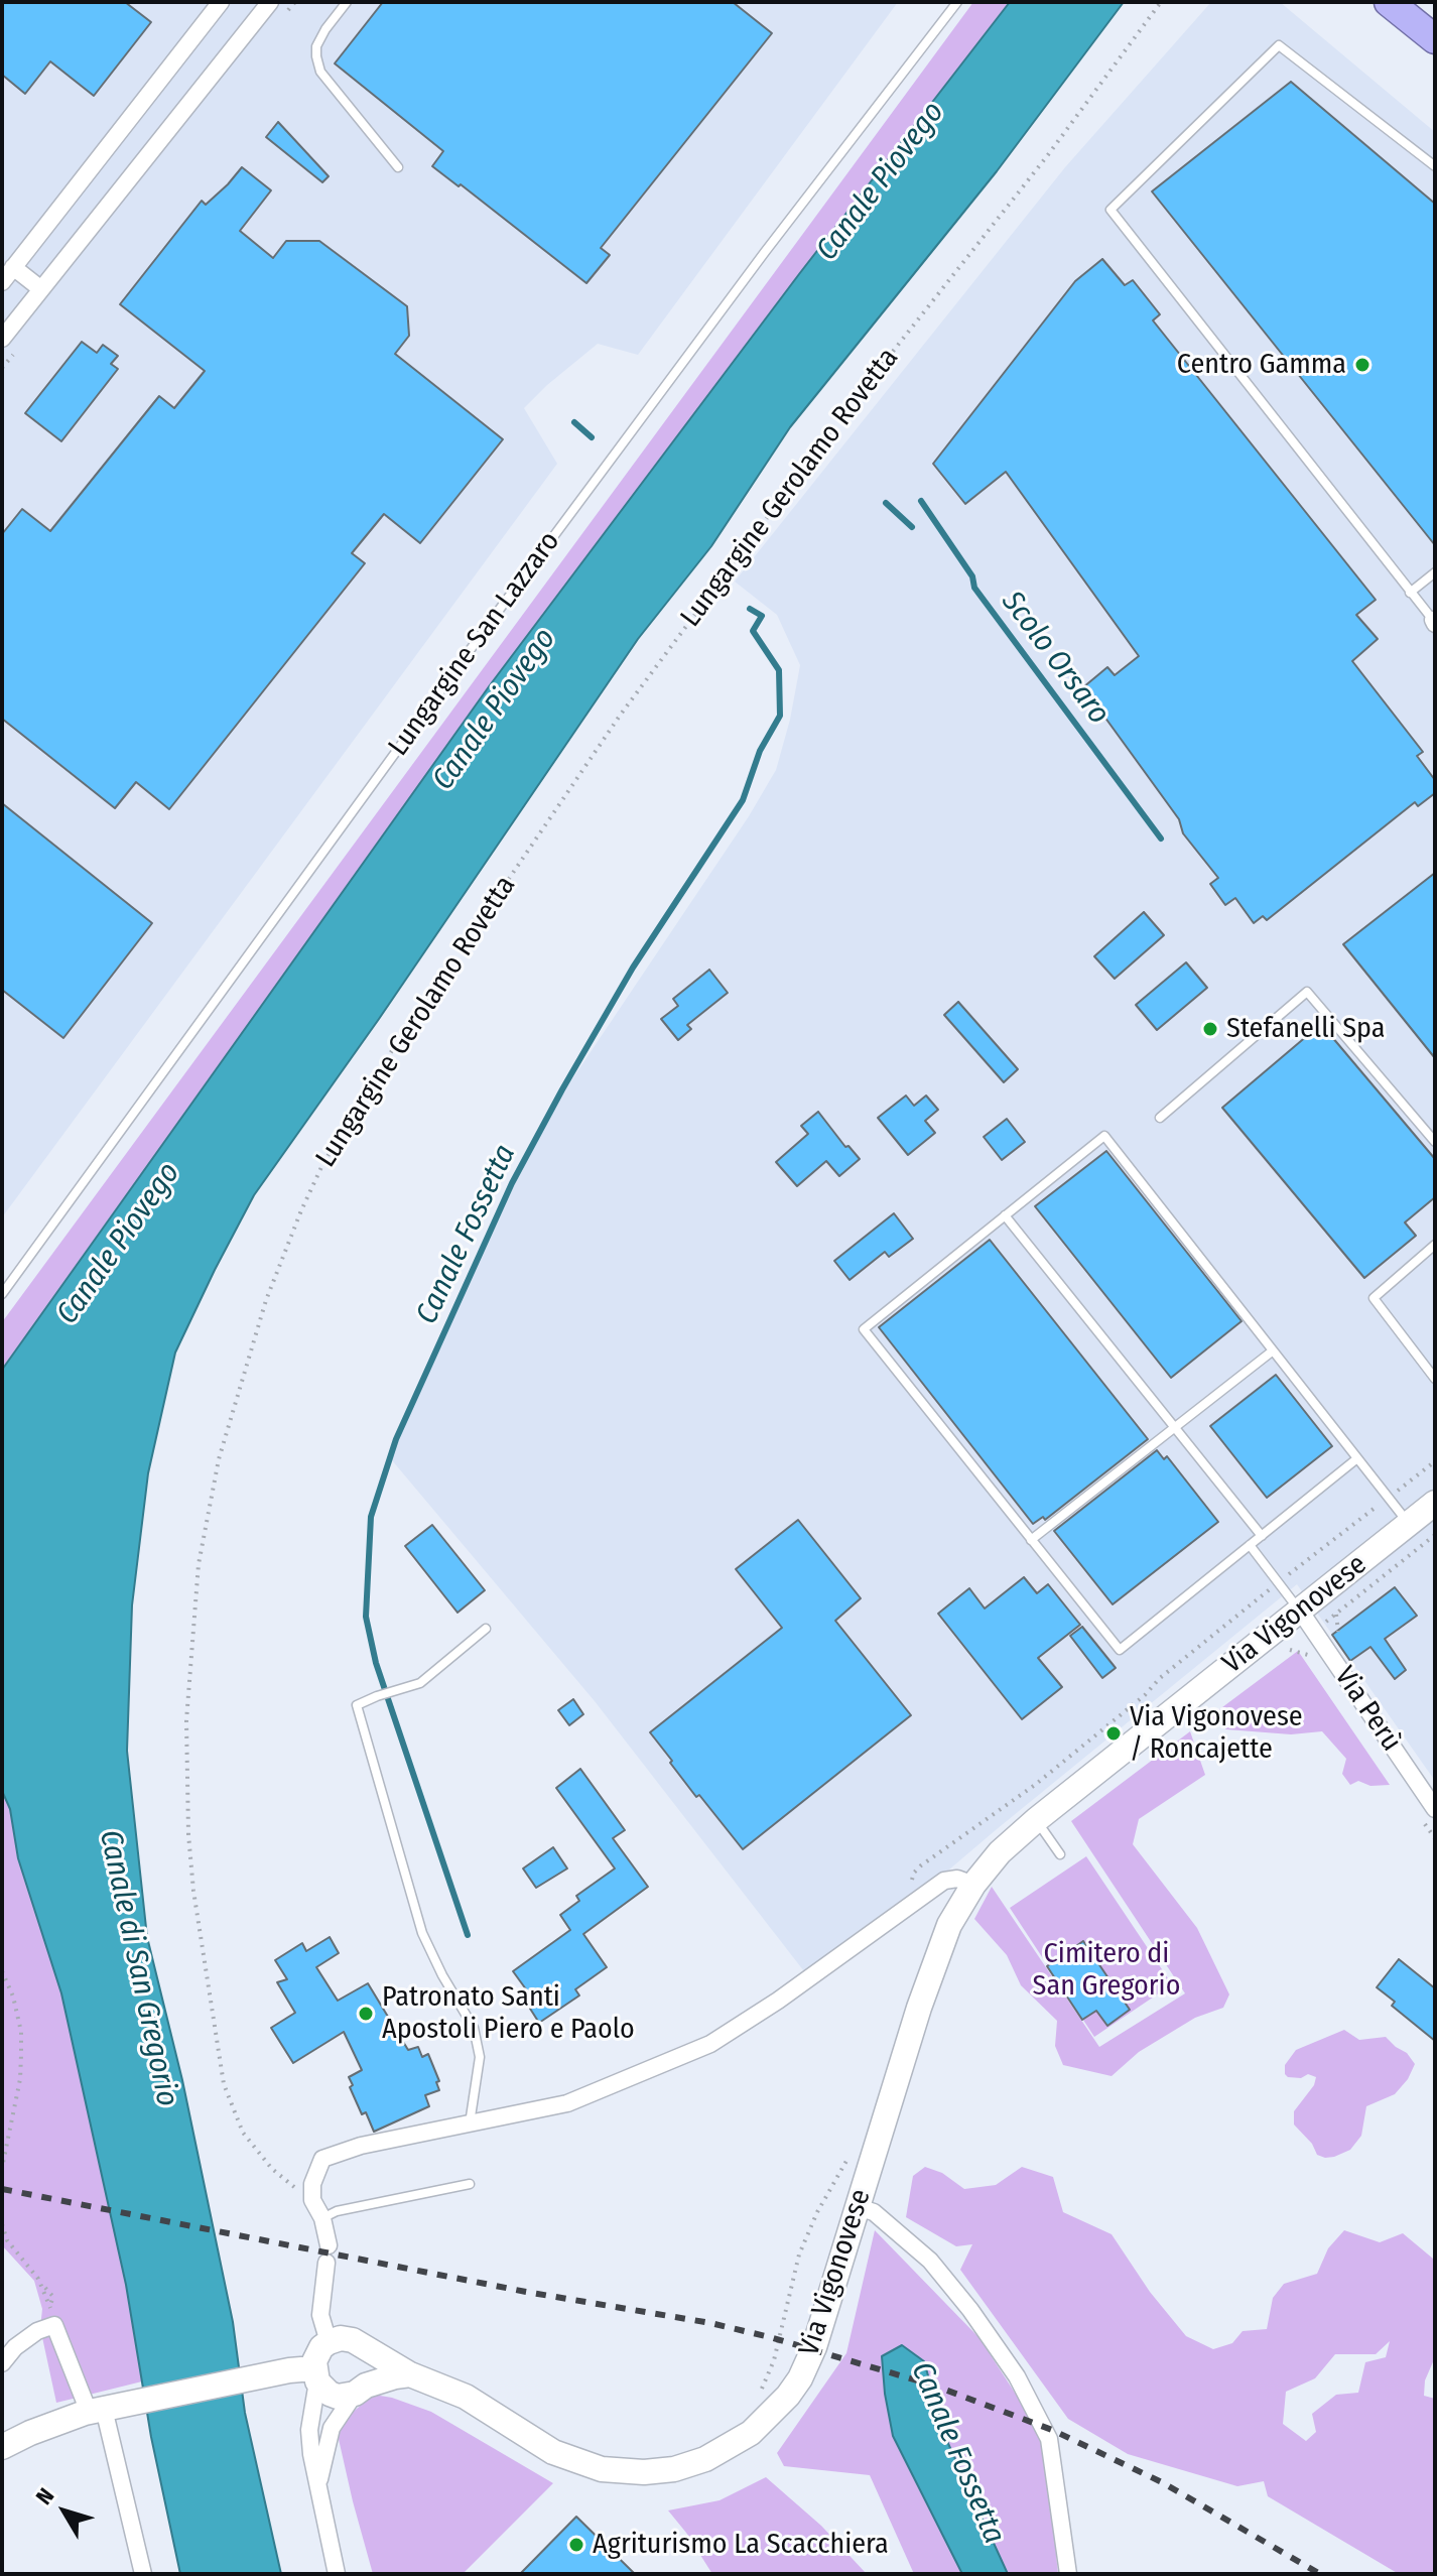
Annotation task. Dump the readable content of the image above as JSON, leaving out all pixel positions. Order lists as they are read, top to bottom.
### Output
{
  "streets": {
    "main road": ["Via Vigonovese"],
    "street": ["Via Perù"],
    "lane": ["Lungargine San Lazzaro"],
    "path": ["Lungargine Gerolamo Rovetta"]
  },
  "crossings": [
    ["Via Vigonovese", "Via Perù"]
  ],
  "water": [
    "Canale Piovego",
    "Scolo Orsaro",
    "Canale Fossetta",
    "Canale di San Gregorio"
  ],
  "parks": ["Cimitero di San Gregorio"],
  "places": [
    "Centro Gamma",
    "Stefanelli Spa",
    "Via Vigonovese / Roncajette",
    "Patronato Santi Apostoli Piero e Paolo",
    "Agriturismo La Scacchiera"
  ],
  "north": "top left"
}
